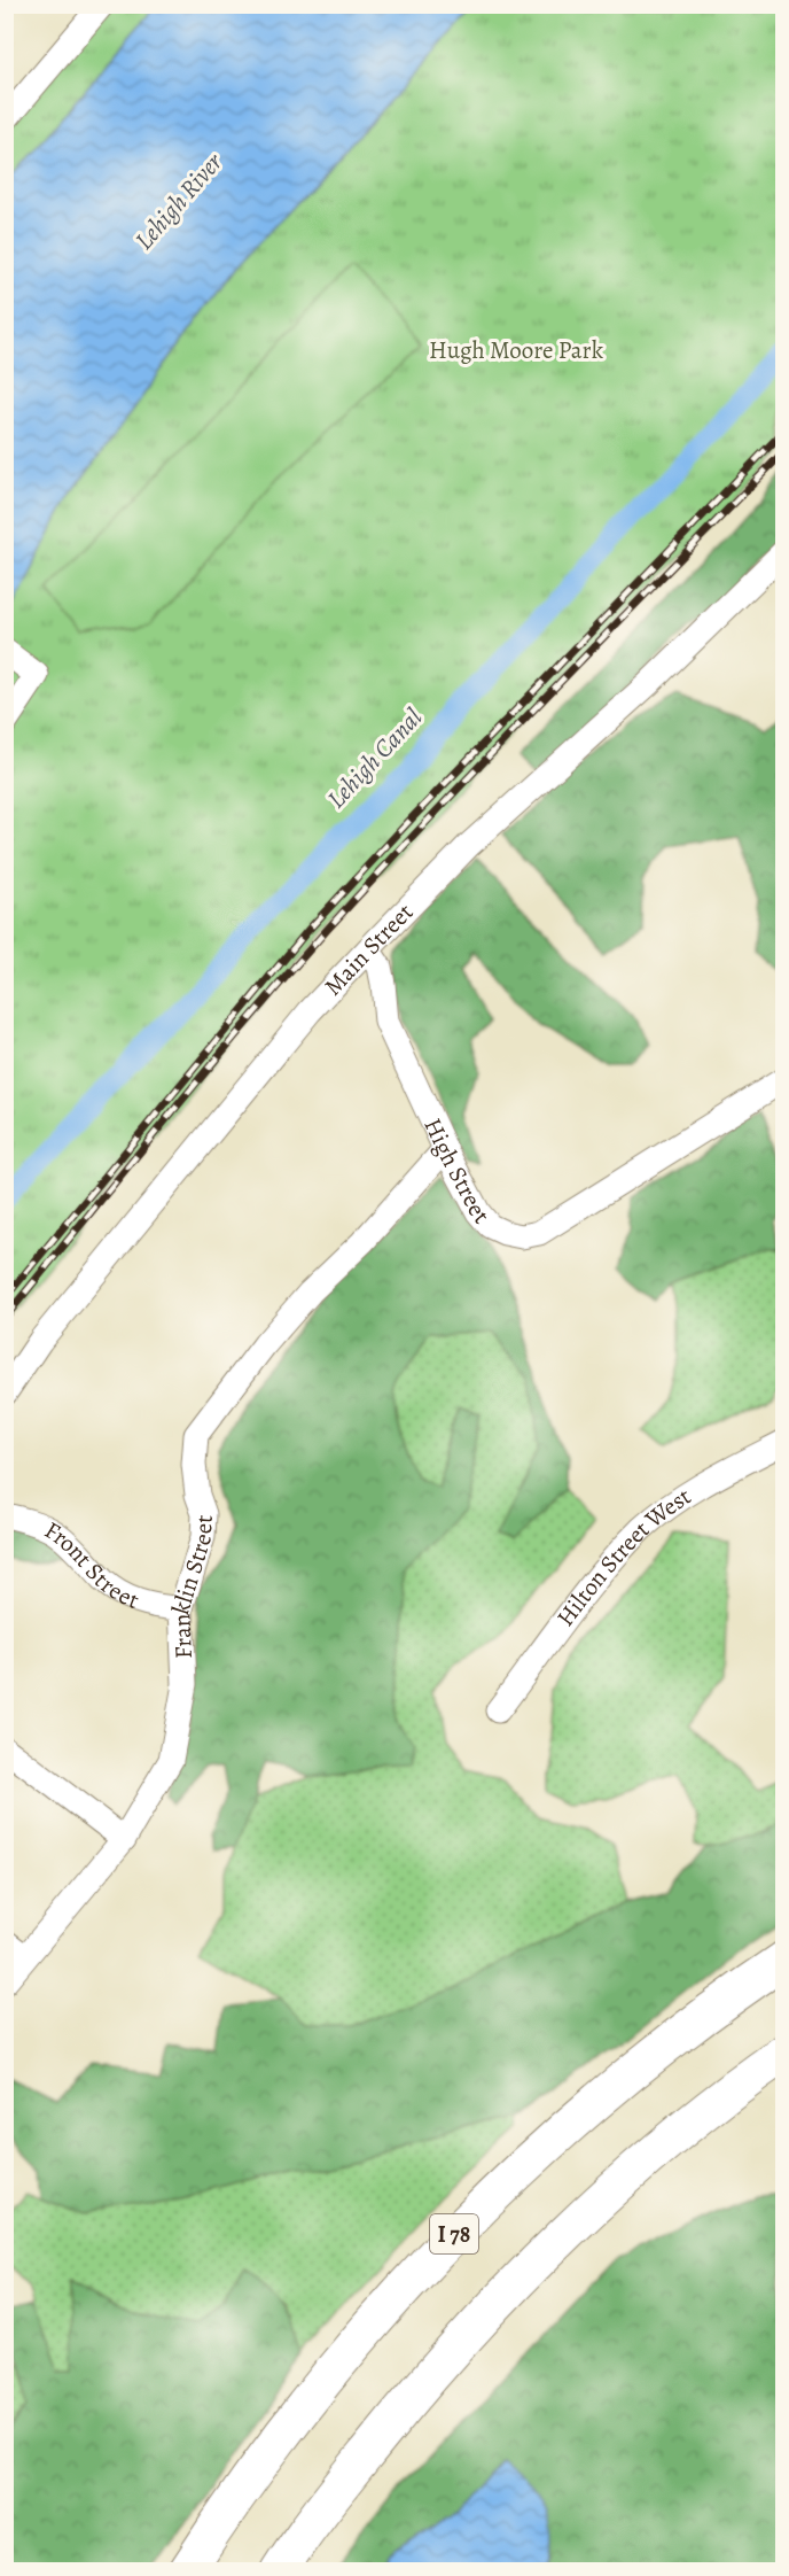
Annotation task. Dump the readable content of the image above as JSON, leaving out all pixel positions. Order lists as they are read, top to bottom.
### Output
{
  "streets": {
    "highway": ["I 78"],
    "street": [
      "Main Street",
      "High Street",
      "Hilton Street West",
      "Front Street",
      "Franklin Street"
    ]
  },
  "crossings": [
    ["Main Street", "High Street"],
    ["High Street", "Franklin Street"],
    ["Front Street", "Franklin Street"]
  ],
  "water": ["Lehigh River", "Lehigh Canal"],
  "parks": ["Hugh Moore Park"]
}
